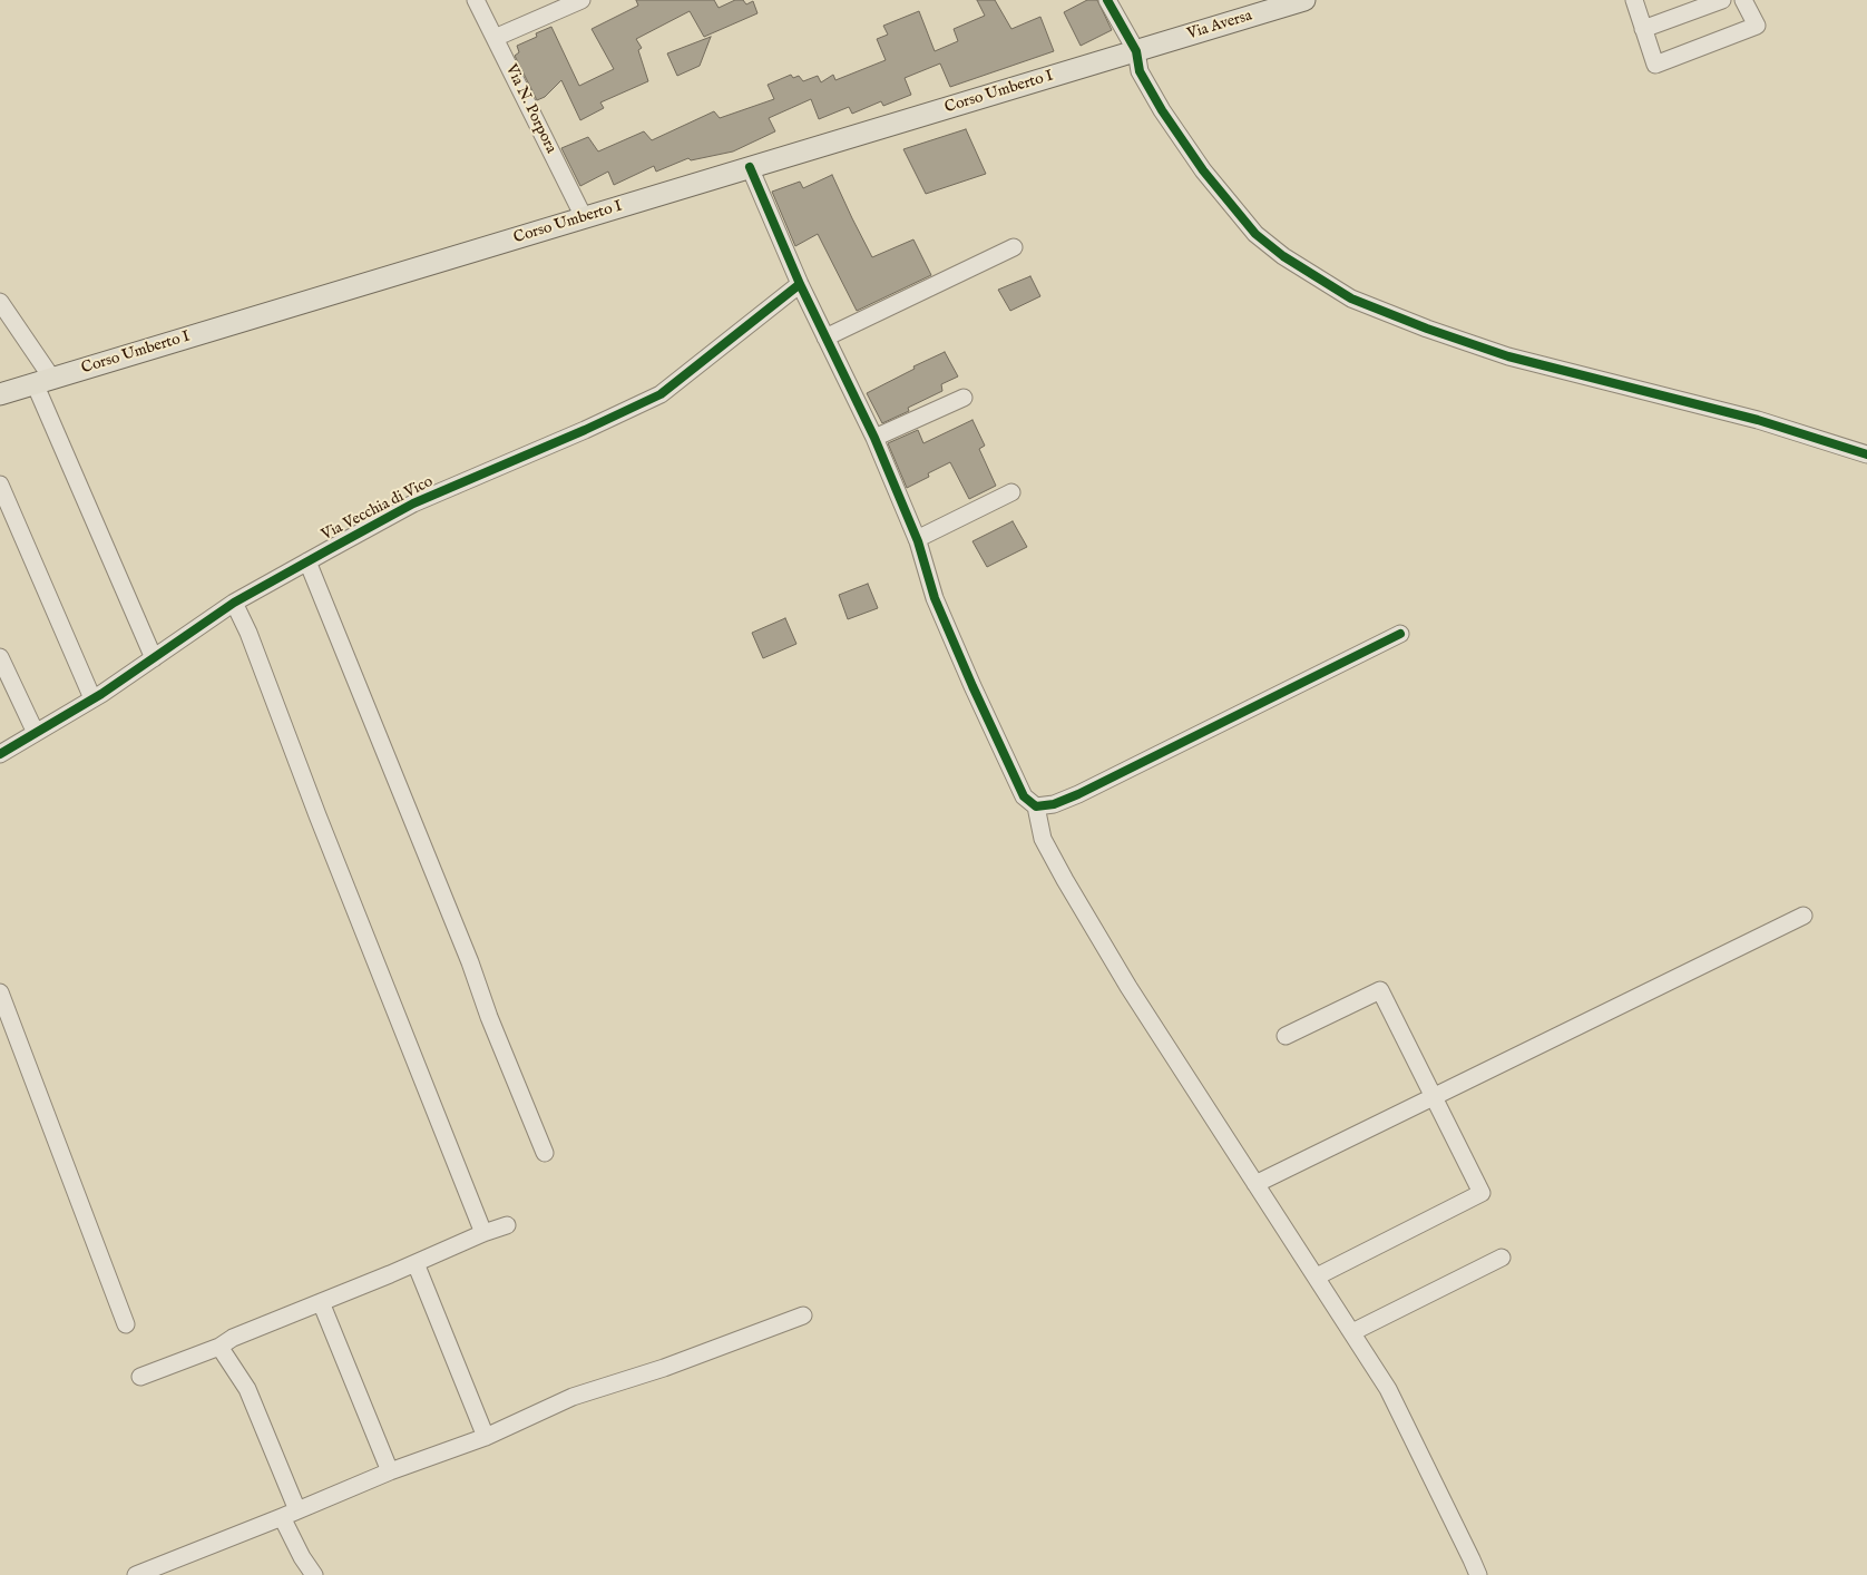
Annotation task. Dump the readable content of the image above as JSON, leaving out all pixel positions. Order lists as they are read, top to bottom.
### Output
{
  "streets": {
    "main road": ["Via Aversa", "Corso Umberto I"],
    "street": ["Via N. Porpora", "Via Vecchia di Vico"]
  },
  "crossings": [
    ["Via Aversa", "Corso Umberto I"],
    ["Corso Umberto I", "Via N. Porpora"]
  ]
}
